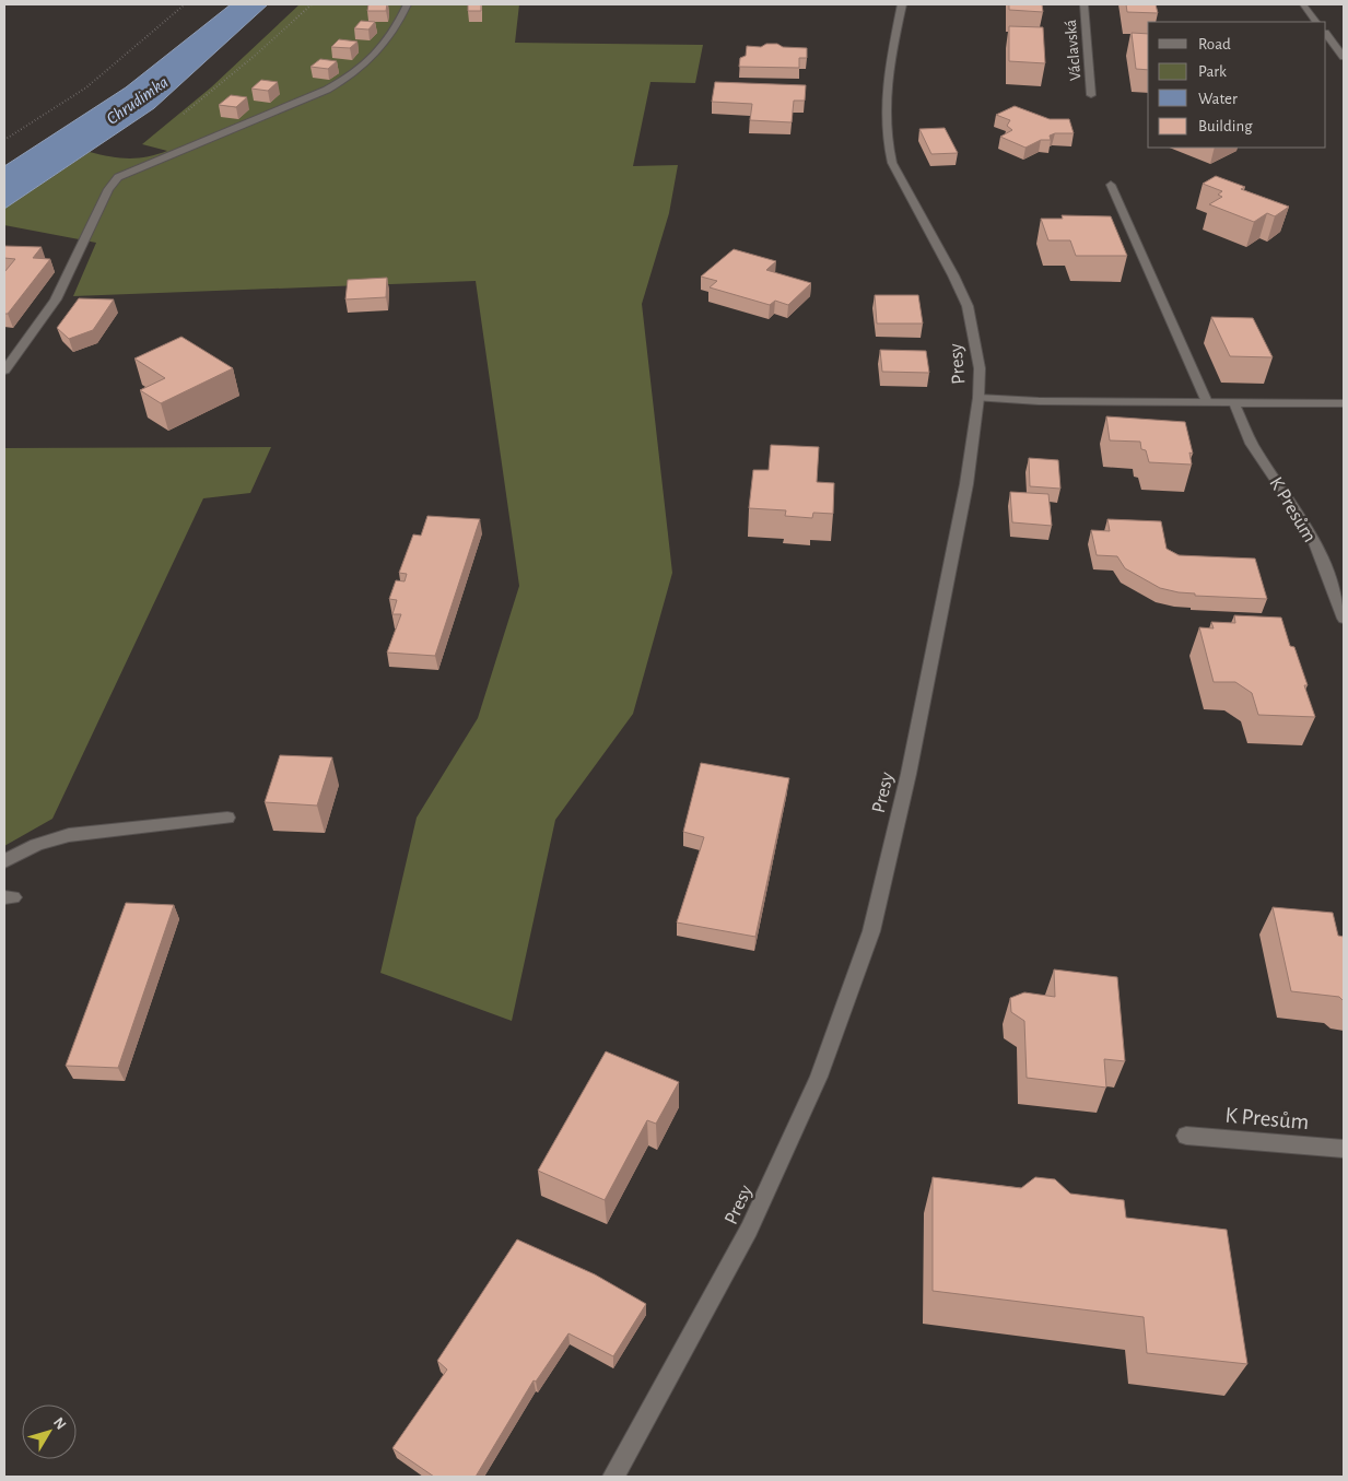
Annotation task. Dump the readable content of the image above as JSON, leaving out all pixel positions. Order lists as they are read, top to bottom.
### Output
{
  "streets": {
    "street": ["Václavská", "Presy", "K Presům"]
  },
  "water": ["Chrudimka"],
  "legend": [
    "Road",
    "Park",
    "Water",
    "Building"
  ],
  "north": "top right"
}
